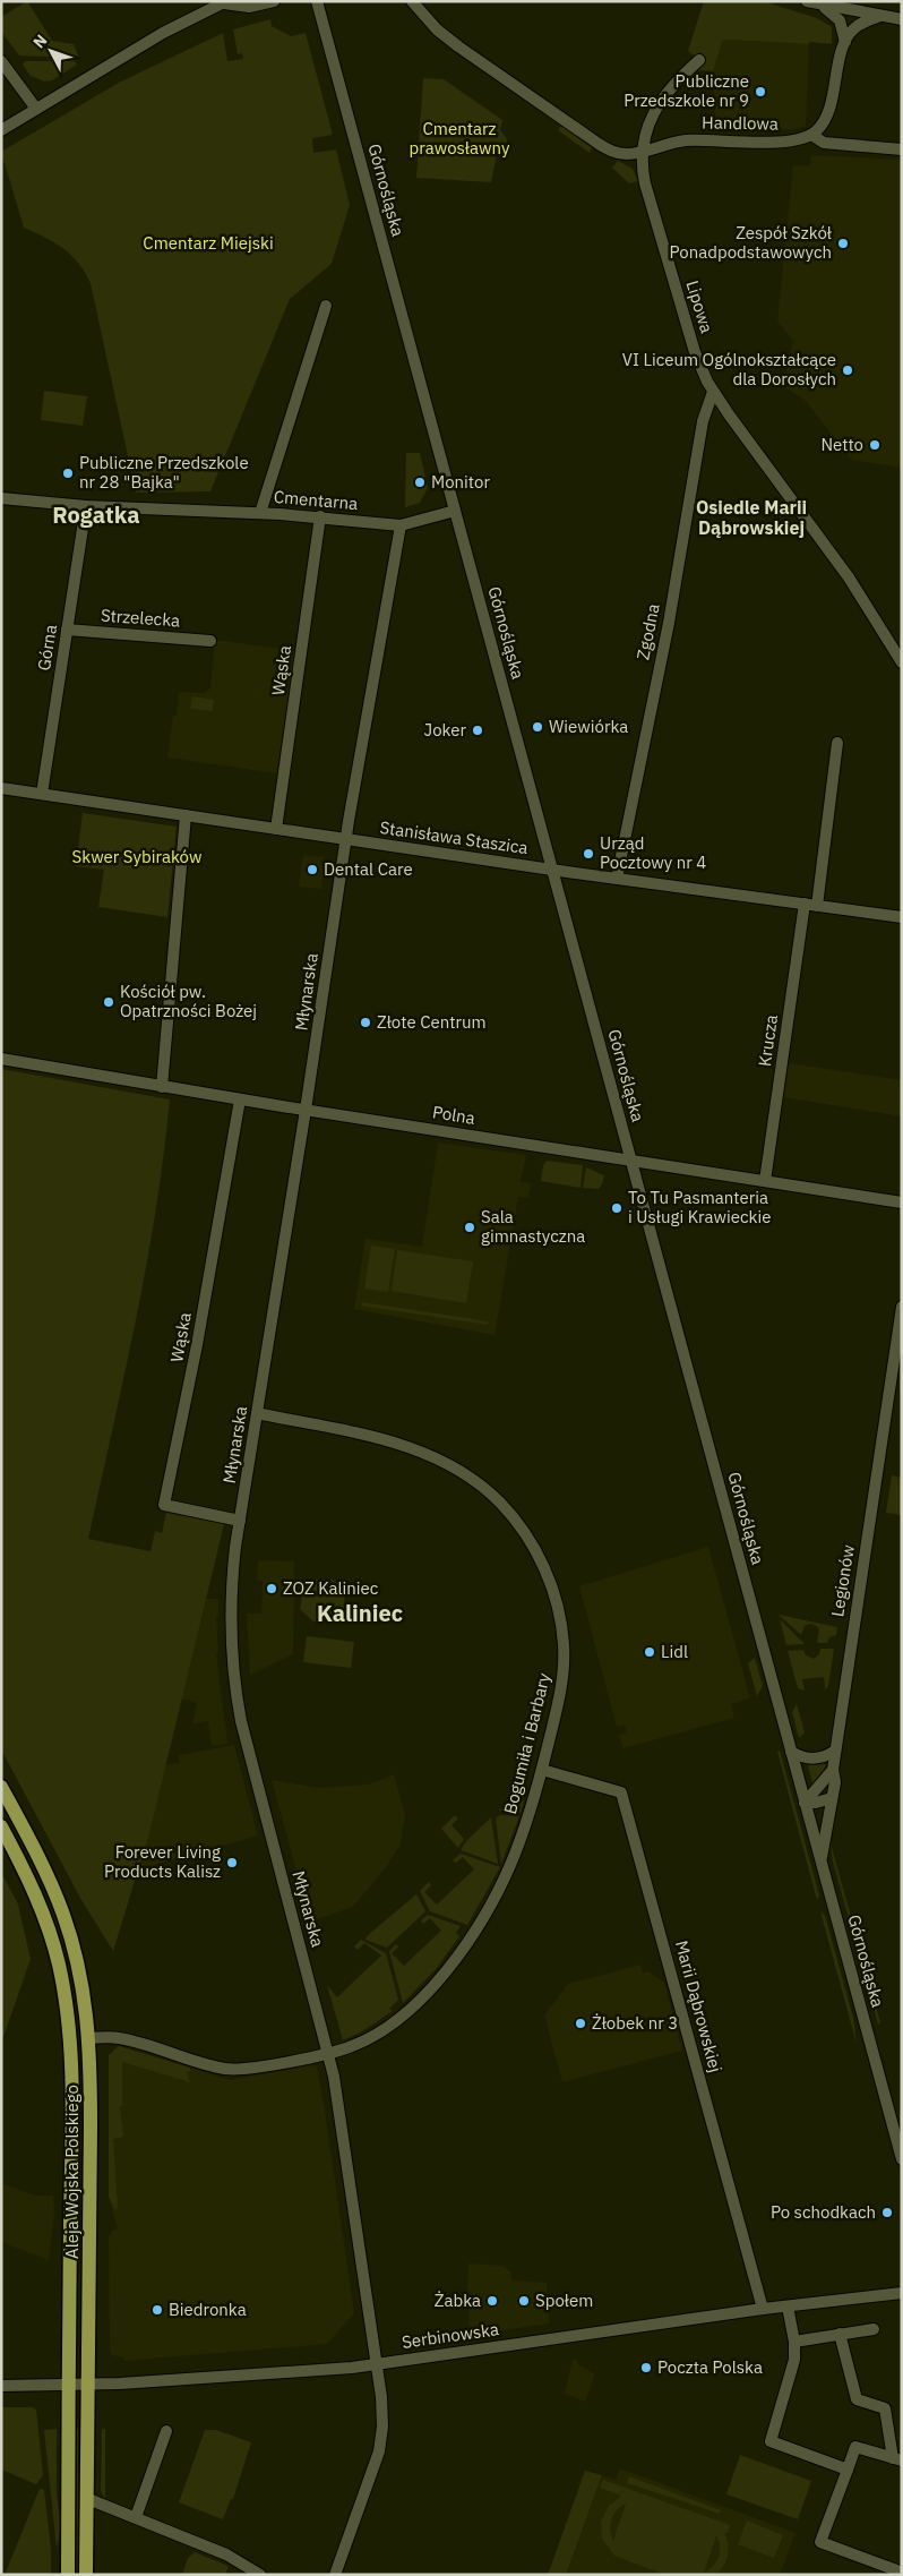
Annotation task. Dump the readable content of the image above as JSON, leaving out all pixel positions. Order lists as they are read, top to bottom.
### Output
{
  "streets": {
    "main road": ["Aleja Wojska Polskiego"],
    "street": [
      "Handlowa",
      "Górnośląska",
      "Lipowa",
      "Cmentarna",
      "Strzelecka",
      "Zgodna",
      "Górna",
      "Wąska",
      "Stanisława Staszica",
      "Młynarska",
      "Krucza",
      "Polna",
      "Legionów",
      "Bogumiła i Barbary",
      "Marii Dąbrowskiej",
      "Serbinowska"
    ]
  },
  "crossings": [
    ["Handlowa", "Lipowa"],
    ["Górnośląska", "Cmentarna"],
    ["Górnośląska", "Stanisława Staszica"],
    ["Górnośląska", "Polna"],
    ["Górnośląska", "Legionów"],
    ["Lipowa", "Zgodna"],
    ["Cmentarna", "Górna"],
    ["Cmentarna", "Wąska"],
    ["Cmentarna", "Młynarska"],
    ["Strzelecka", "Górna"],
    ["Zgodna", "Stanisława Staszica"],
    ["Górna", "Stanisława Staszica"],
    ["Wąska", "Stanisława Staszica"],
    ["Wąska", "Młynarska"],
    ["Wąska", "Polna"],
    ["Stanisława Staszica", "Młynarska"],
    ["Stanisława Staszica", "Krucza"],
    ["Młynarska", "Polna"],
    ["Młynarska", "Bogumiła i Barbary"],
    ["Młynarska", "Serbinowska"],
    ["Krucza", "Polna"],
    ["Bogumiła i Barbary", "Marii Dąbrowskiej"],
    ["Bogumiła i Barbary", "Aleja Wojska Polskiego"],
    ["Marii Dąbrowskiej", "Serbinowska"],
    ["Aleja Wojska Polskiego", "Serbinowska"]
  ],
  "districts": ["Osiedle Marii Dąbrowskiej", "Rogatka", "Kaliniec"],
  "parks": ["Cmentarz prawosławny", "Cmentarz Miejski", "Skwer Sybiraków"],
  "places": [
    "Publiczne Przedszkole nr 9",
    "Zespół Szkół Ponadpodstawowych",
    "VI Liceum Ogólnokształcące dla Dorosłych",
    "Netto",
    "Publiczne Przedszkole nr 28 \"Bajka\"",
    "Monitor",
    "Wiewiórka",
    "Joker",
    "Urząd Pocztowy nr 4",
    "Dental Care",
    "Kościół pw. Opatrzności Bożej",
    "Złote Centrum",
    "To Tu Pasmanteria i Usługi Krawieckie",
    "Sala gimnastyczna",
    "ZOZ Kaliniec",
    "Lidl",
    "Forever Living Products Kalisz",
    "Żłobek nr 3",
    "Po schodkach",
    "Żabka",
    "Społem",
    "Biedronka",
    "Poczta Polska"
  ],
  "north": "top left"
}
